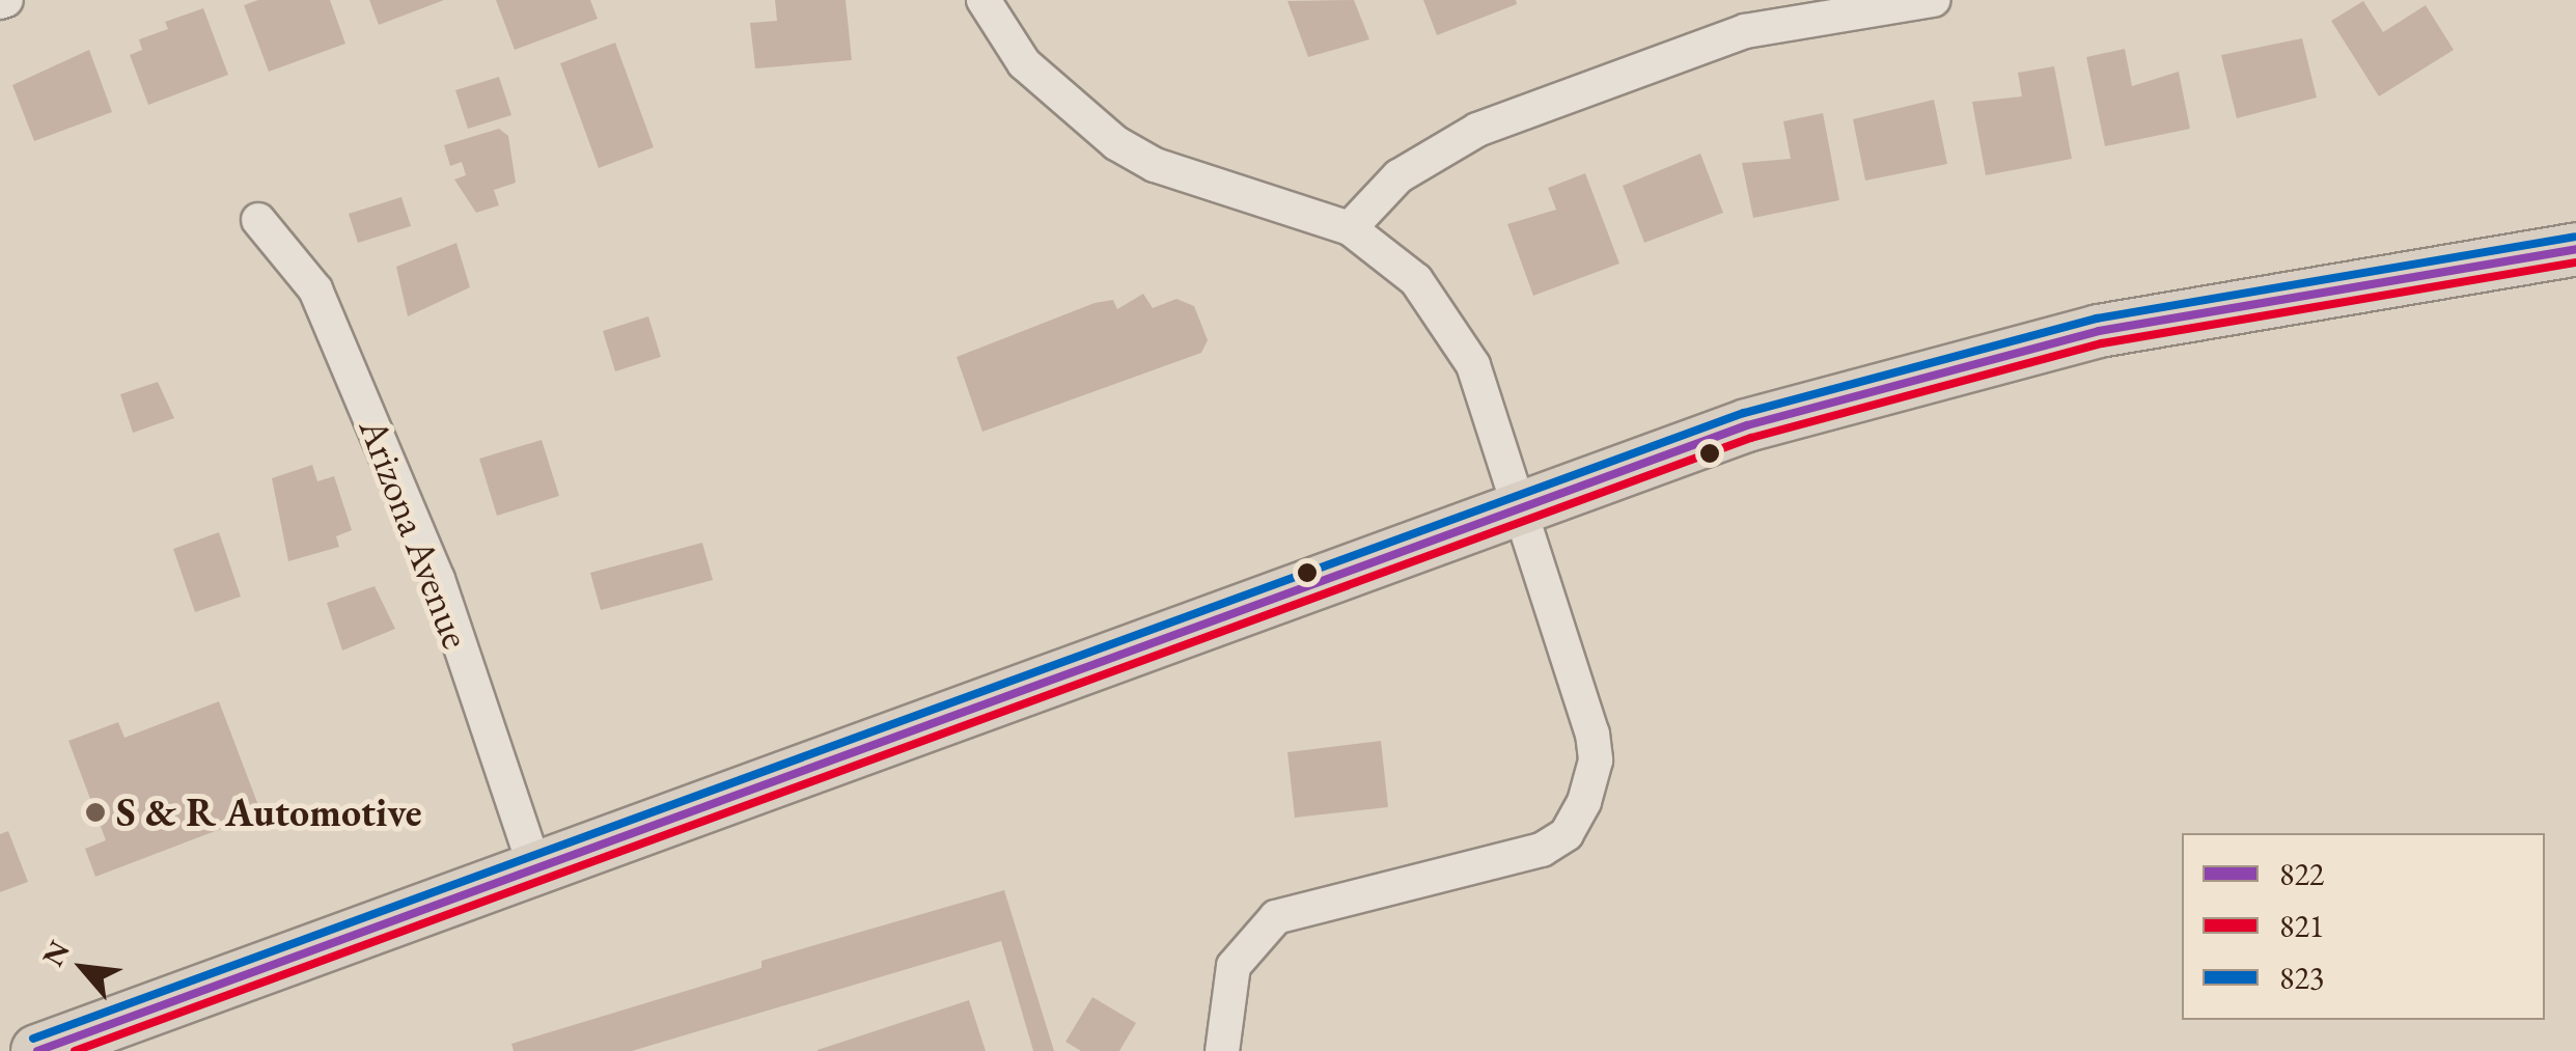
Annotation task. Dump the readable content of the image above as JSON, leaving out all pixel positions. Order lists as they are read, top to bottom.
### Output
{
  "streets": {
    "street": ["Arizona Avenue"]
  },
  "places": ["S & R Automotive"],
  "lines": ["transit line 823", "transit line 822", "transit line 821"],
  "legend": ["822", "821", "823"],
  "north": "top left"
}
